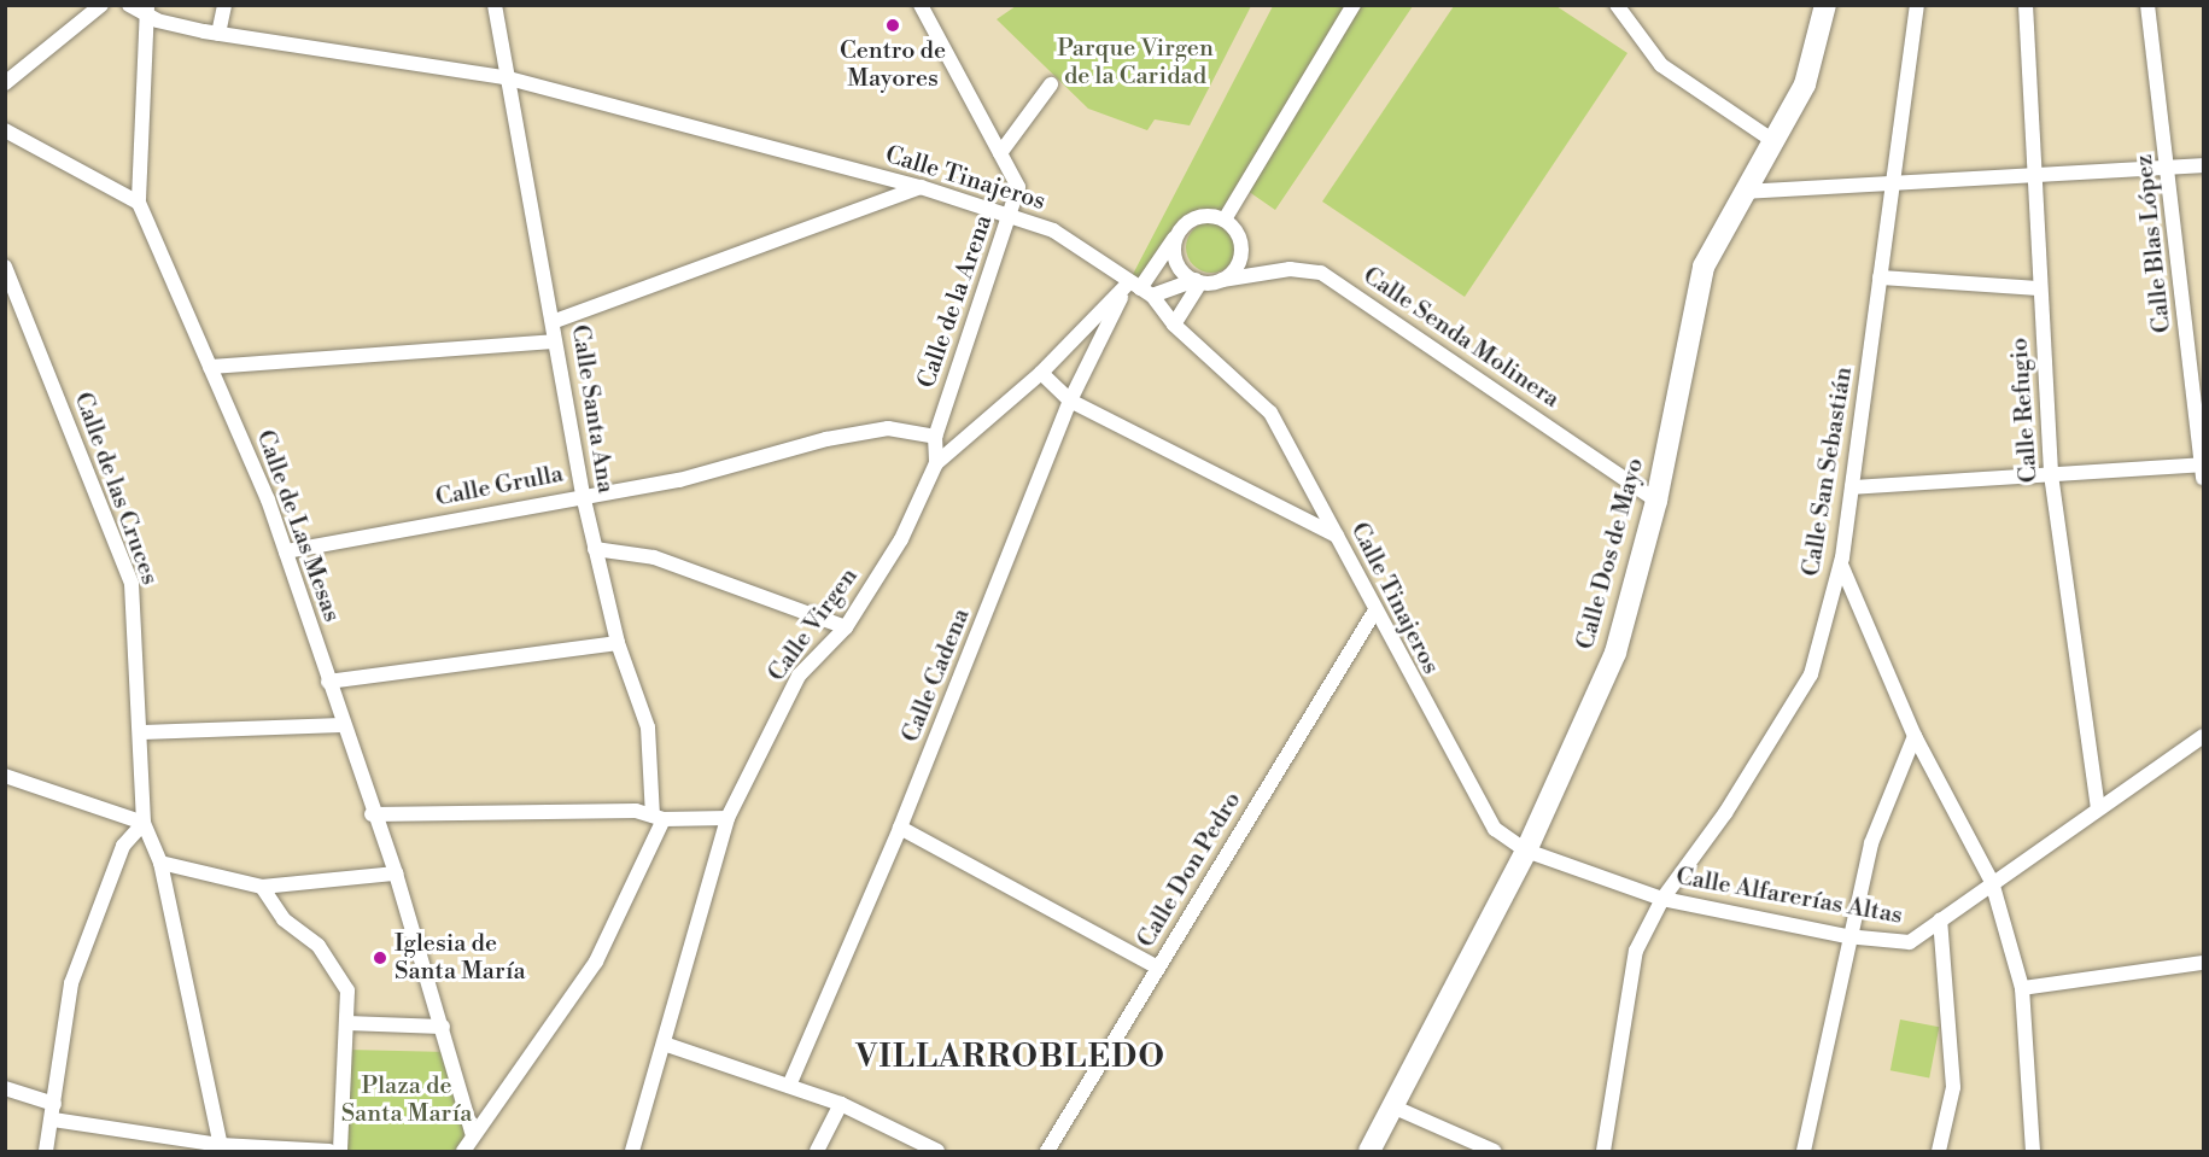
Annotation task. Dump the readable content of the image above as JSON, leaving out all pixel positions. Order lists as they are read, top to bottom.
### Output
{
  "streets": {
    "street": [
      "Calle Tinajeros",
      "Calle Blas López",
      "Calle de la Arena",
      "Calle Senda Molinera",
      "Calle Santa Ana",
      "Calle Refugio",
      "Calle San Sebastián",
      "Calle Grulla",
      "Calle de las Cruces",
      "Calle de Las Mesas",
      "Calle Dos de Mayo",
      "Calle Virgen",
      "Calle Cadena",
      "Calle Don Pedro",
      "Calle Alfarerías Altas"
    ]
  },
  "crossings": [
    ["Calle Tinajeros", "Calle de la Arena"],
    ["Calle Tinajeros", "Calle Santa Ana"],
    ["Calle Tinajeros", "Calle de Las Mesas"],
    ["Calle Tinajeros", "Calle Dos de Mayo"],
    ["Calle Tinajeros", "Calle Virgen"],
    ["Calle Tinajeros", "Calle Cadena"],
    ["Calle Tinajeros", "Calle Don Pedro"],
    ["Calle Tinajeros", "Calle Alfarerías Altas"],
    ["Calle de la Arena", "Calle Grulla"],
    ["Calle de la Arena", "Calle Virgen"],
    ["Calle Senda Molinera", "Calle Dos de Mayo"],
    ["Calle Santa Ana", "Calle Grulla"],
    ["Calle Refugio", "Calle Alfarerías Altas"],
    ["Calle San Sebastián", "Calle Alfarerías Altas"],
    ["Calle Grulla", "Calle de Las Mesas"],
    ["Calle Dos de Mayo", "Calle Alfarerías Altas"],
    ["Calle Virgen", "Calle Cadena"]
  ],
  "districts": ["VILLARROBLEDO"],
  "parks": ["Parque Virgen de la Caridad", "Plaza de Santa María"],
  "places": ["Centro de Mayores", "Iglesia de Santa María"]
}
